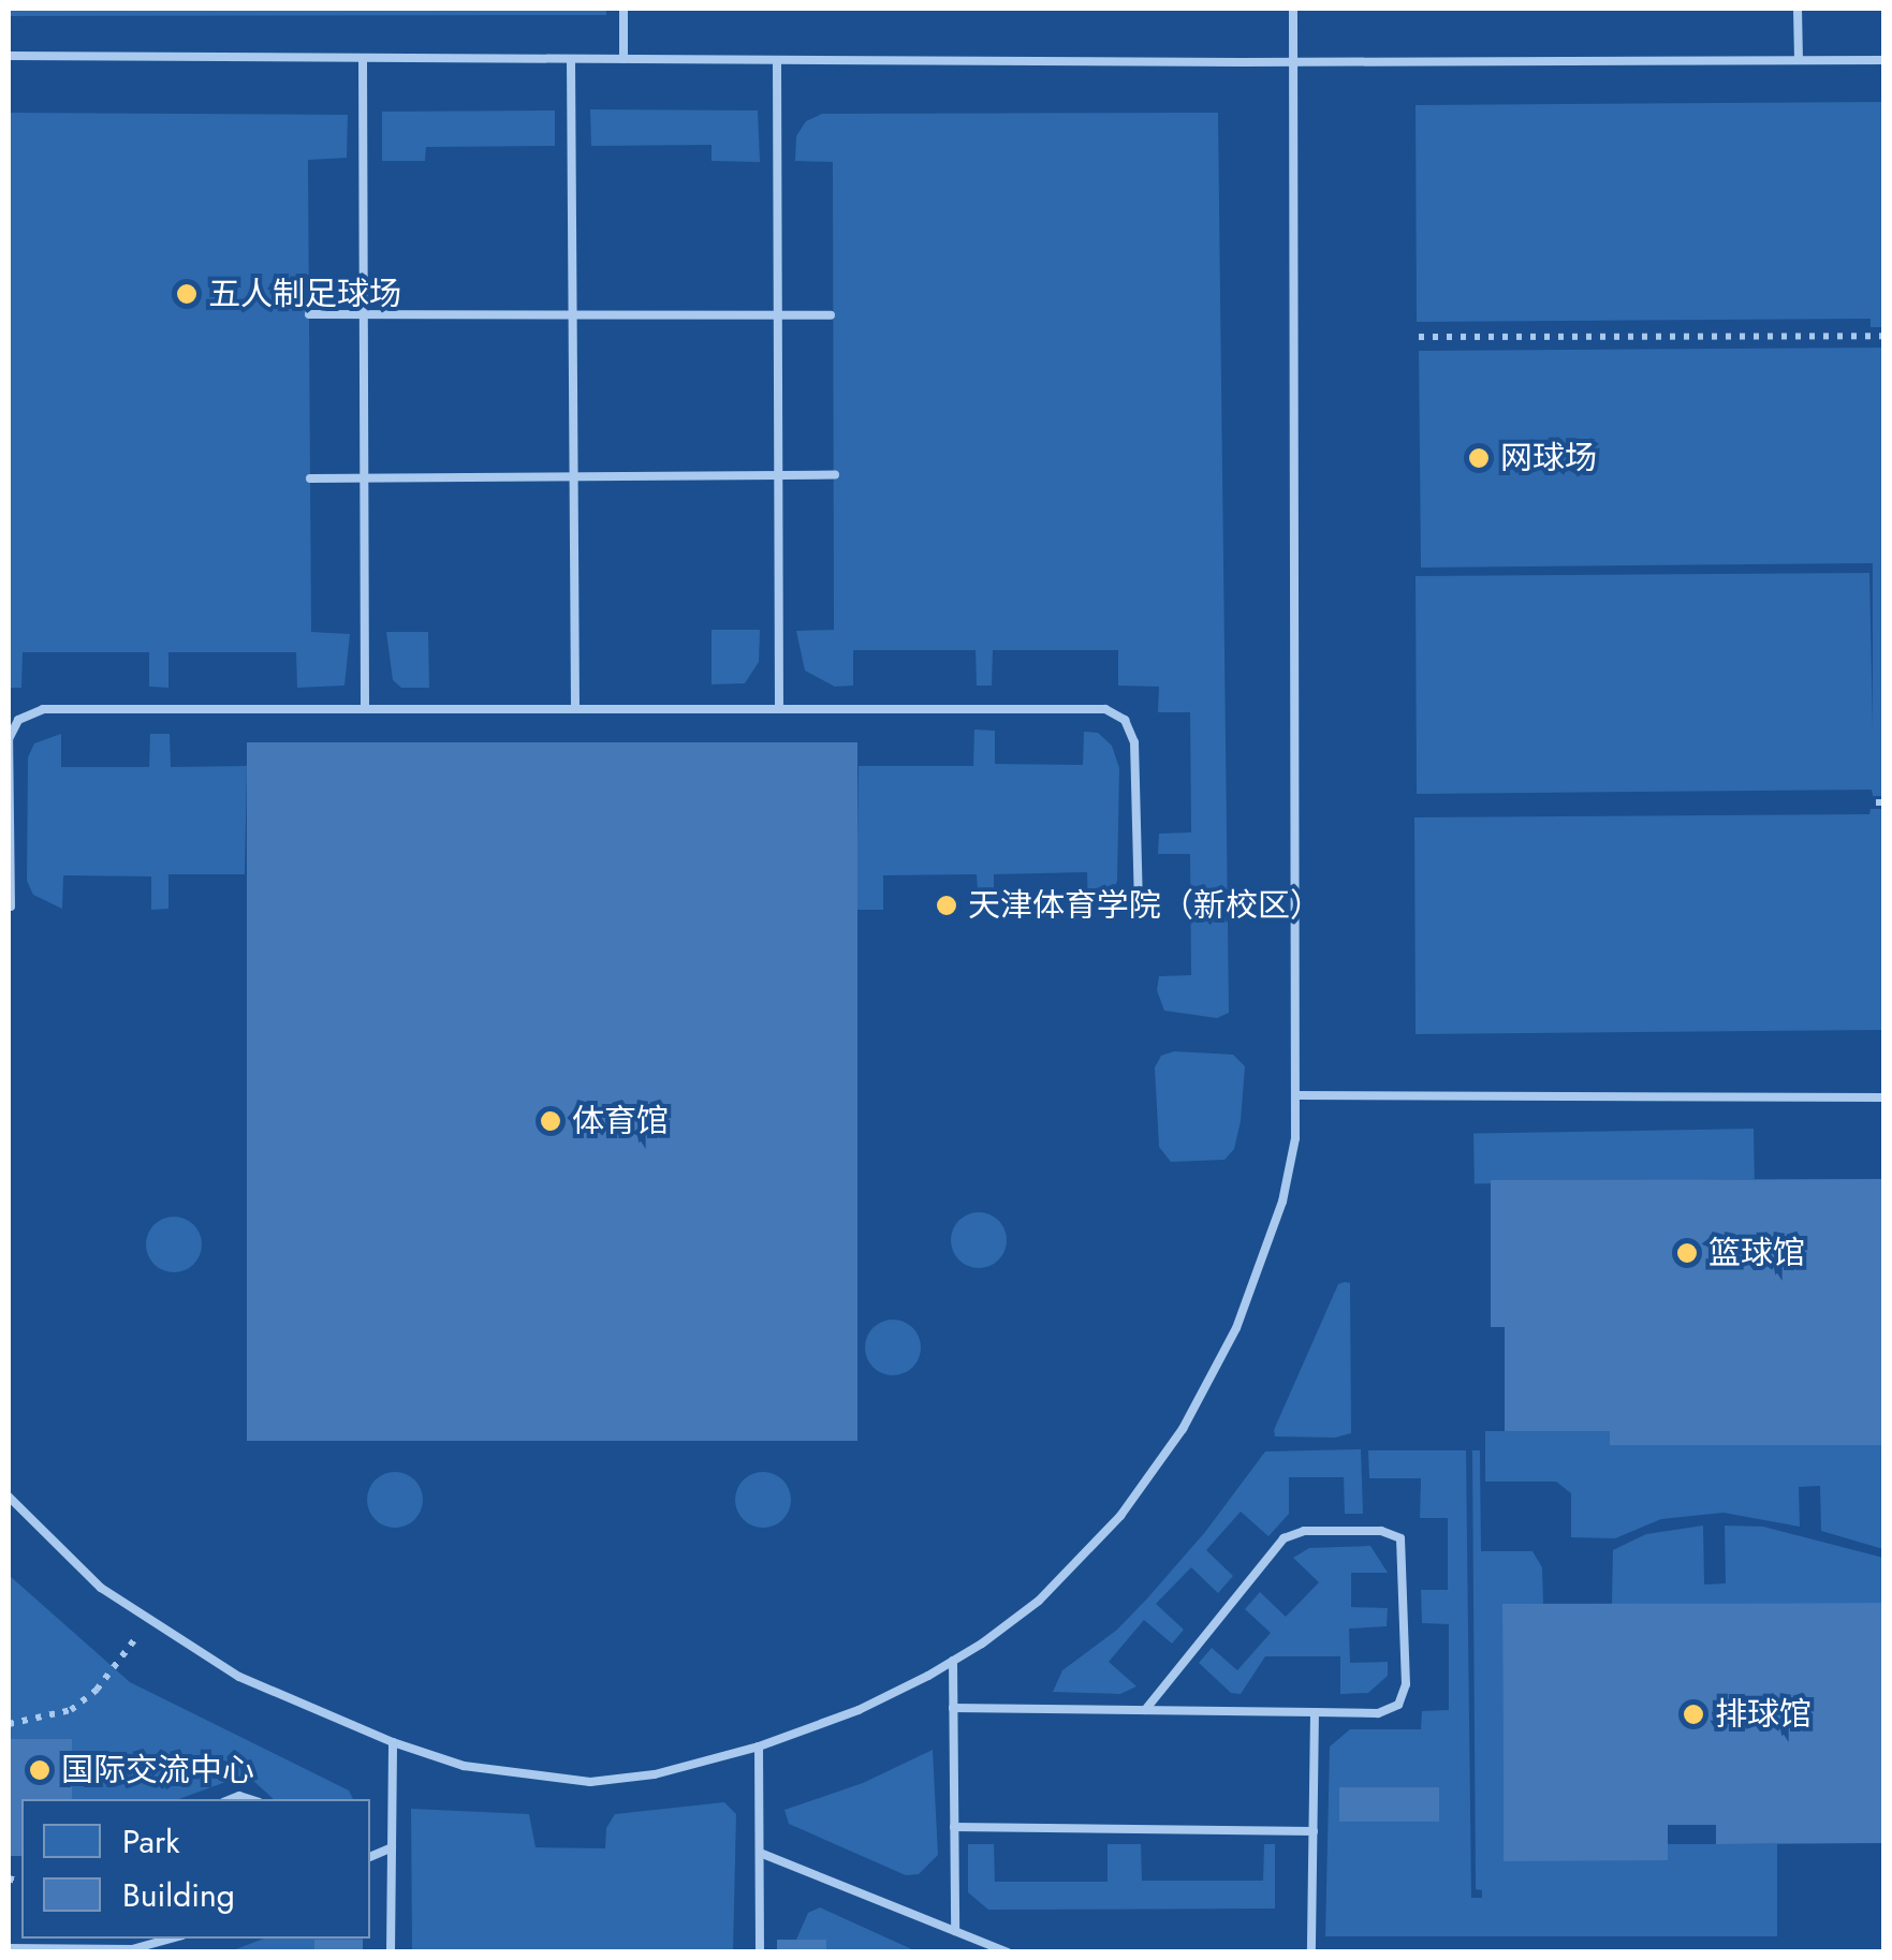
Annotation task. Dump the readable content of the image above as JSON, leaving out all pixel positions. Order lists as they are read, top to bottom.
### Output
{
  "places": [
    "五人制足球场",
    "网球场",
    "天津体育学院（新校区）",
    "体育馆",
    "篮球馆",
    "排球馆",
    "国际交流中心"
  ],
  "legend": ["Park", "Building"]
}
